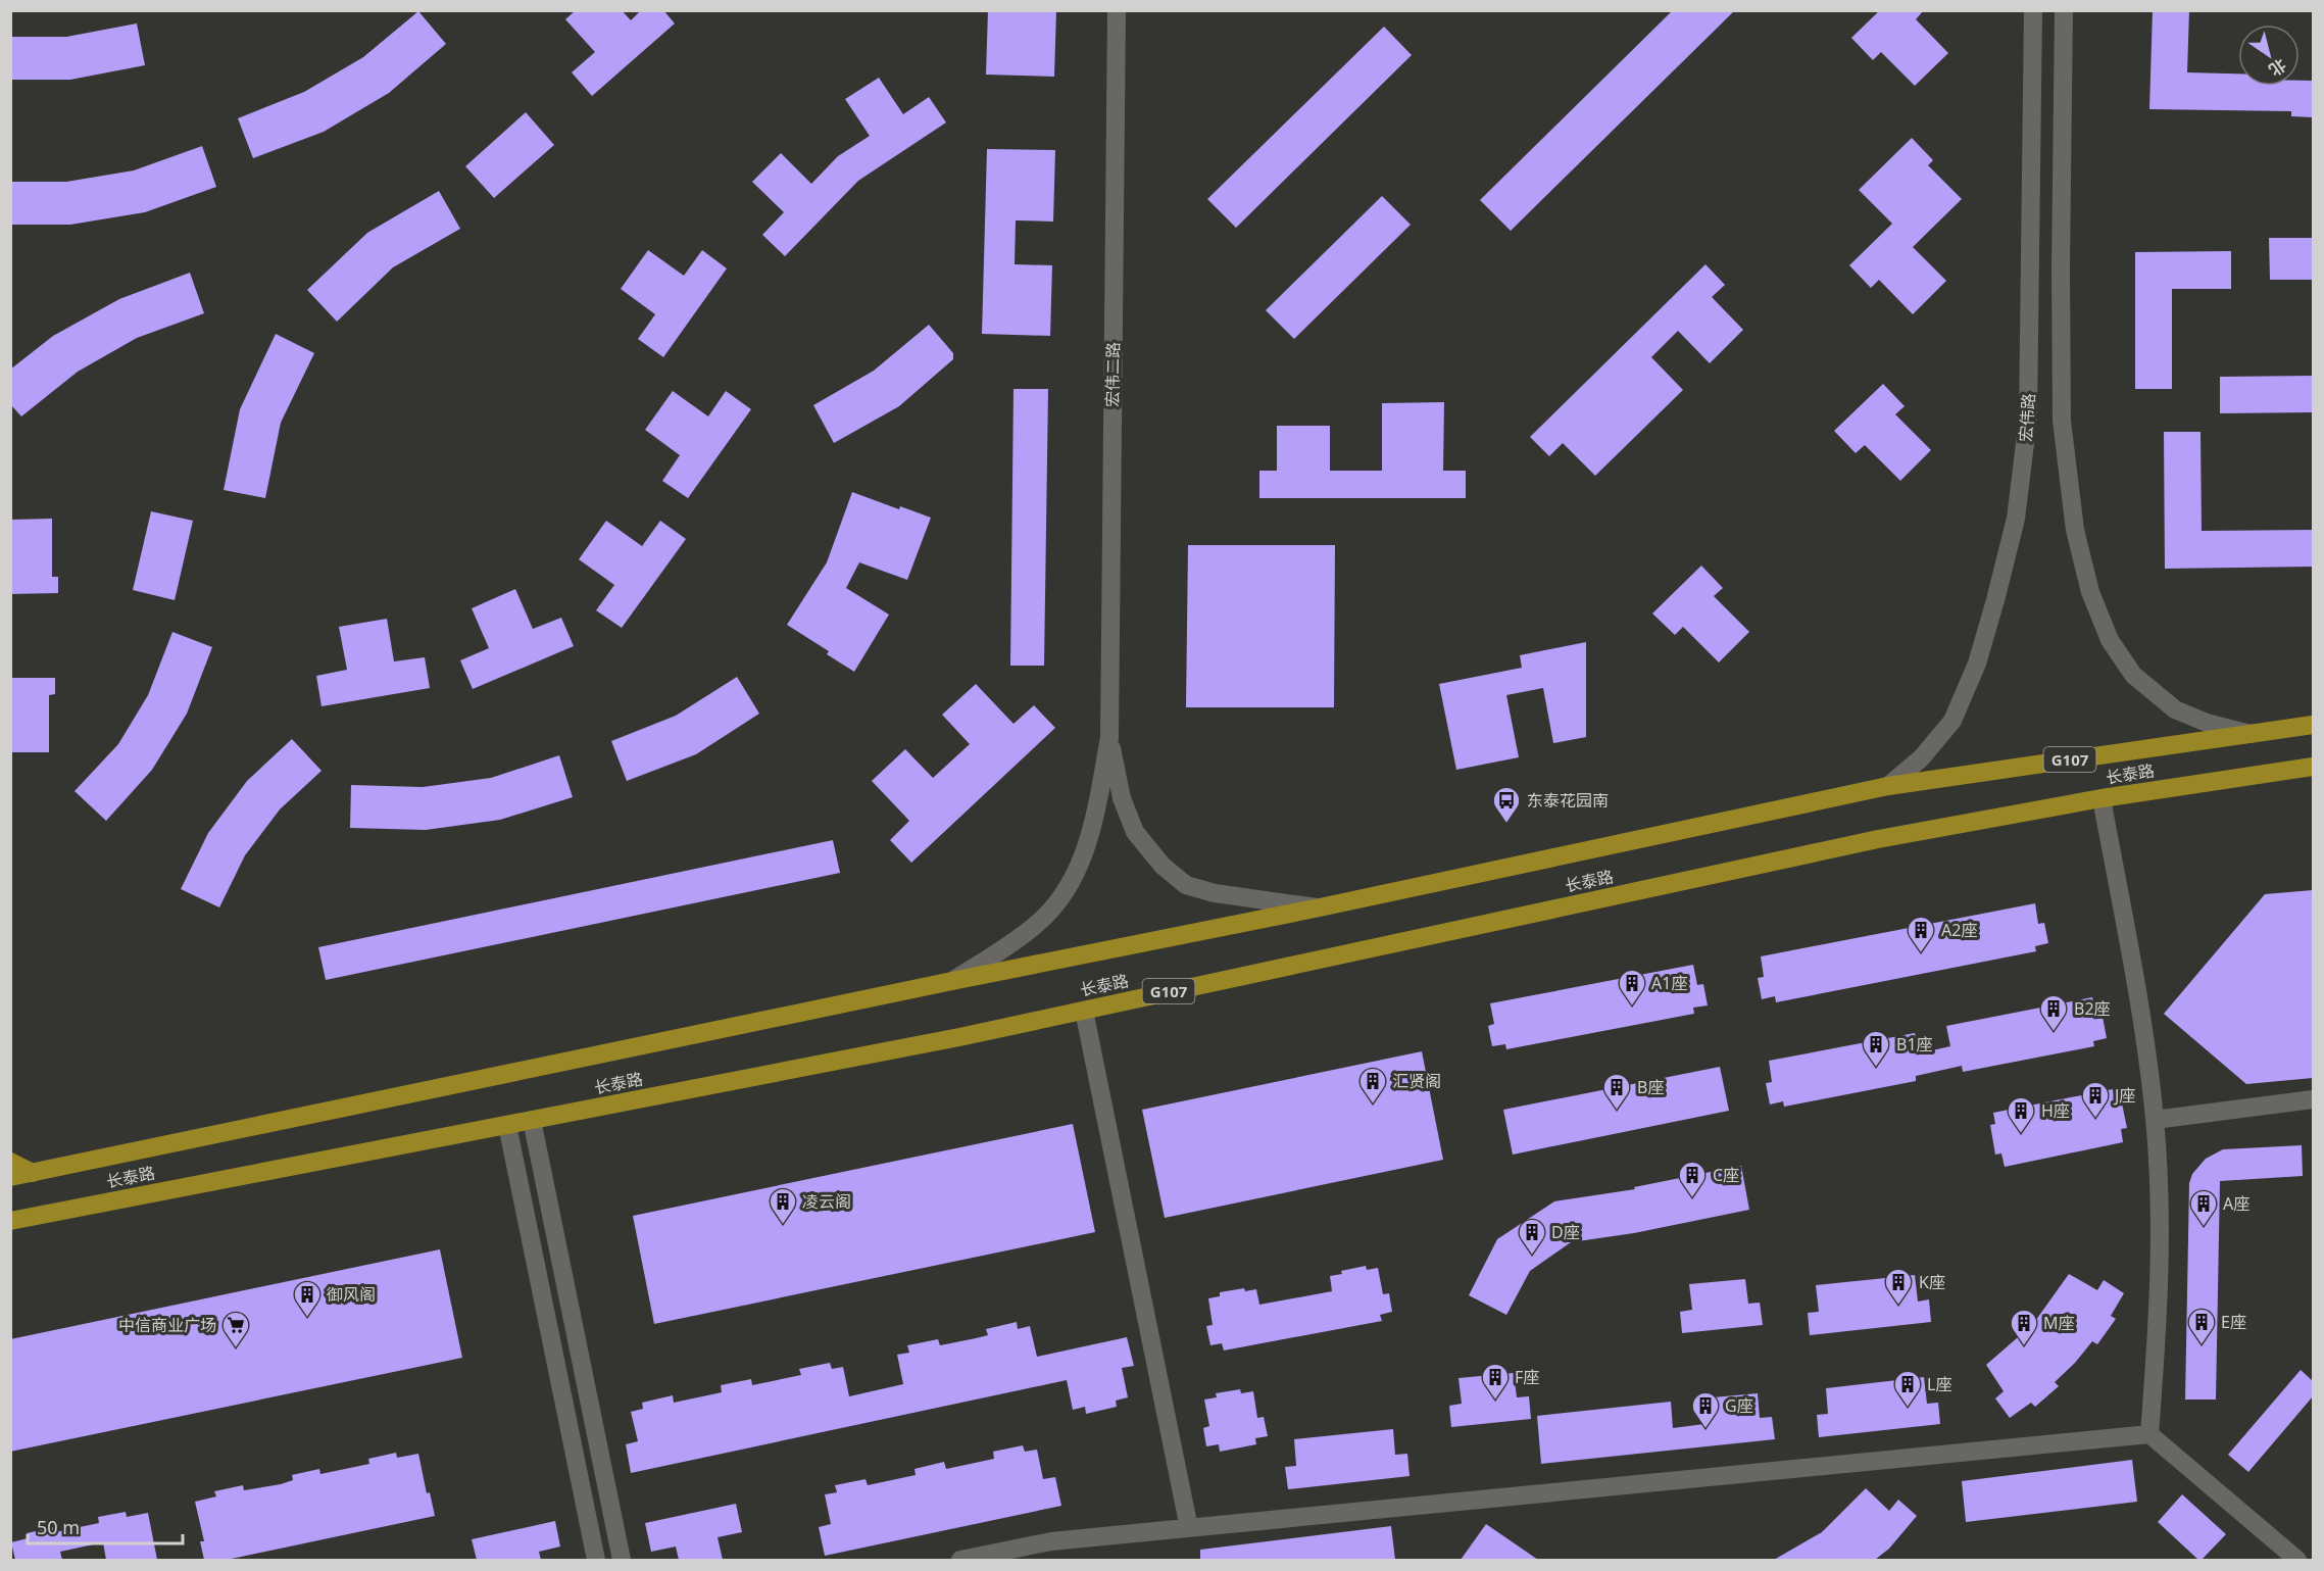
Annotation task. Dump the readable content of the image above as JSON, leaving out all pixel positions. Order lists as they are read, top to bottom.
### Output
{
  "streets": {
    "highway": ["G107", "长泰路"],
    "street": ["宏伟二路", "宏伟路"]
  },
  "crossings": [
    ["宏伟路", "长泰路"]
  ],
  "places": {
    "bus stop": ["东泰花园南"],
    "building": [
      "A2座",
      "A1座",
      "B2座",
      "B1座",
      "汇贤阁",
      "B座",
      "J座",
      "H座",
      "C座",
      "凌云阁",
      "A座",
      "D座",
      "K座",
      "御风阁",
      "E座",
      "M座",
      "F座",
      "L座",
      "G座"
    ],
    "supermarket": ["中信商业广场"]
  },
  "scale_bar": "50 m",
  "north": "bottom right"
}
